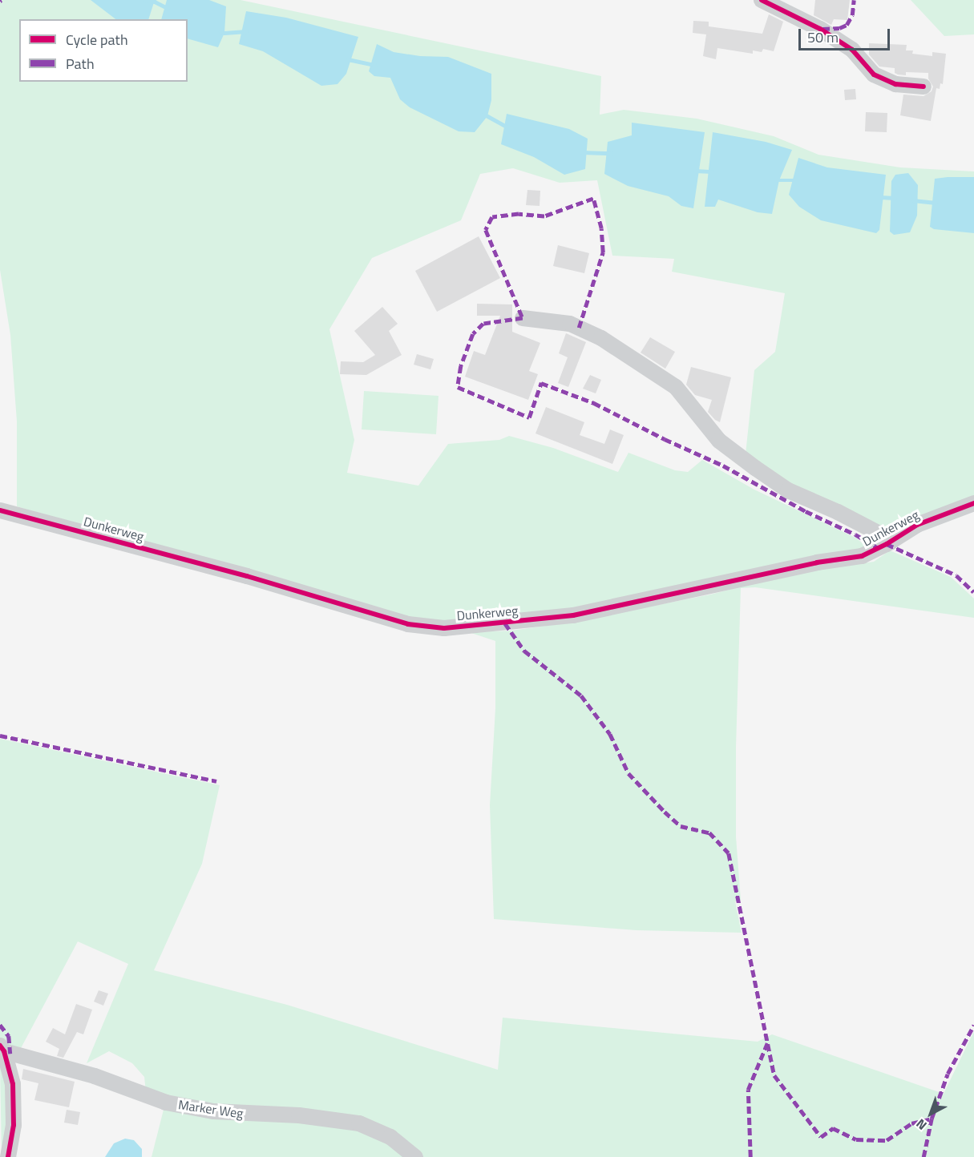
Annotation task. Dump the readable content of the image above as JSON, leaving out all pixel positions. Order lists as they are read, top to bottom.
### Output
{
  "streets": {
    "street": ["Dunkerweg", "Marker Weg"]
  },
  "legend": ["Cycle path", "Path"],
  "scale_bar": "50 m",
  "north": "bottom left"
}
